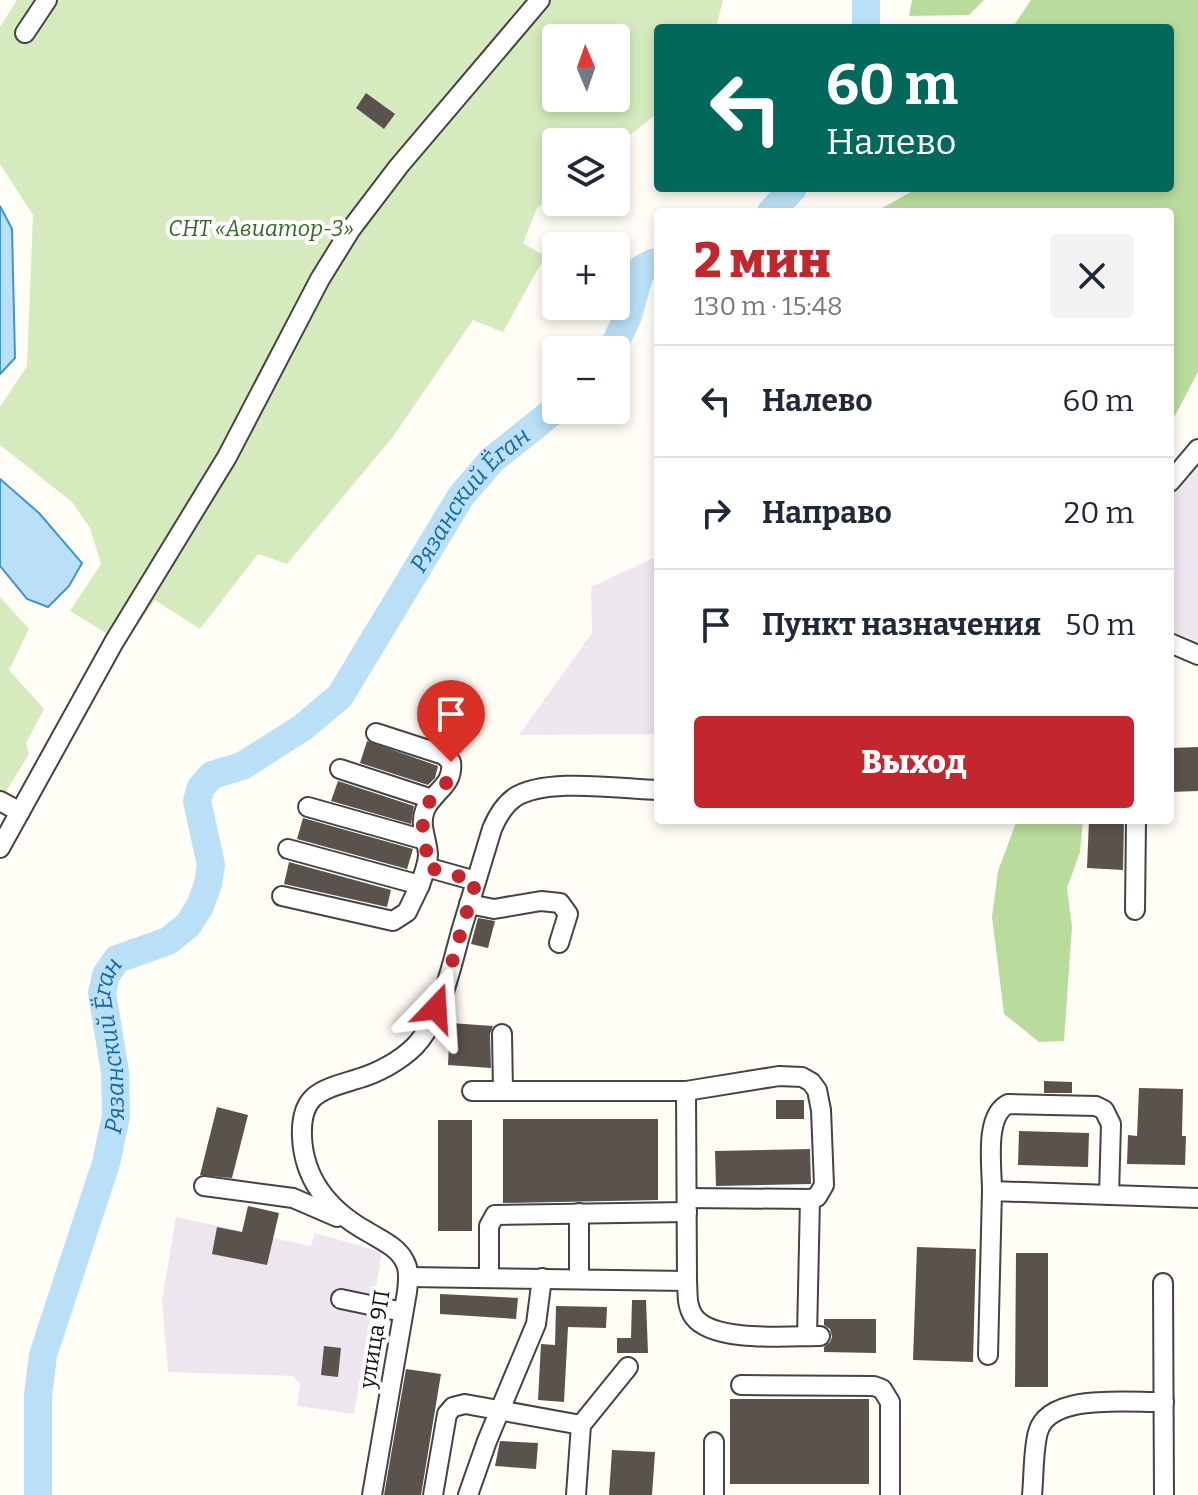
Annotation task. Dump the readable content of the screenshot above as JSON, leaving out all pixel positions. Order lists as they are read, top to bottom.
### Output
{
  "streets": {
    "street": ["улица 9П"]
  },
  "water": ["Рязанский Ёган"],
  "parks": ["СНТ «Авиатор-3»"],
  "north": "top",
  "page": {
    "map_buttons": ["+", "−"],
    "turn": ["60 m", "Налево"],
    "heading": ["2 мин", "130 m · 15:48"],
    "list": [
      {
        "name": "Налево",
        "value": "60 m"
      },
      {
        "name": "Направо",
        "value": "20 m"
      },
      {
        "name": "Пункт назначения",
        "value": "50 m"
      }
    ],
    "buttons": "Выход"
  }
}
